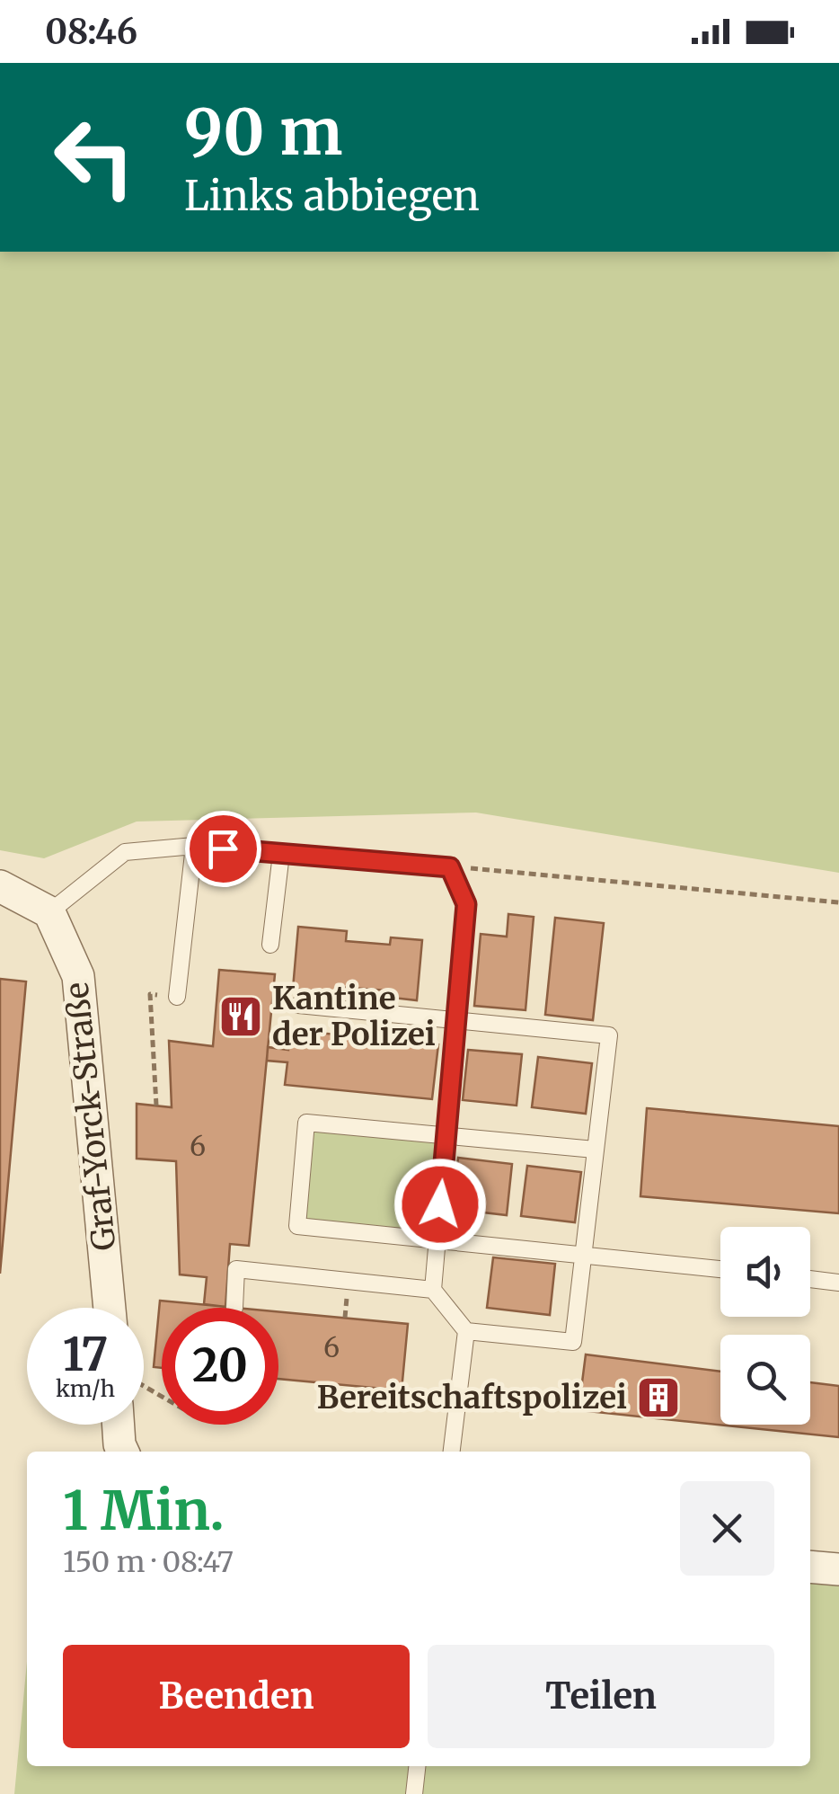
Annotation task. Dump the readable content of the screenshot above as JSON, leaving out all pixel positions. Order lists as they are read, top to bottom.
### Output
{
  "streets": {
    "street": ["Graf-Yorck-Straße"]
  },
  "places": {
    "restaurant": ["Kantine der Polizei"],
    "building": ["Bereitschaftspolizei"]
  },
  "house_numbers": ["6", "6"],
  "page": {
    "status": "08:46",
    "turn": ["90 m", "Links abbiegen"],
    "speed": "17 km/h",
    "limit": "20",
    "heading": ["1 Min.", "150 m · 08:47"],
    "buttons": ["Beenden", "Teilen"]
  }
}
